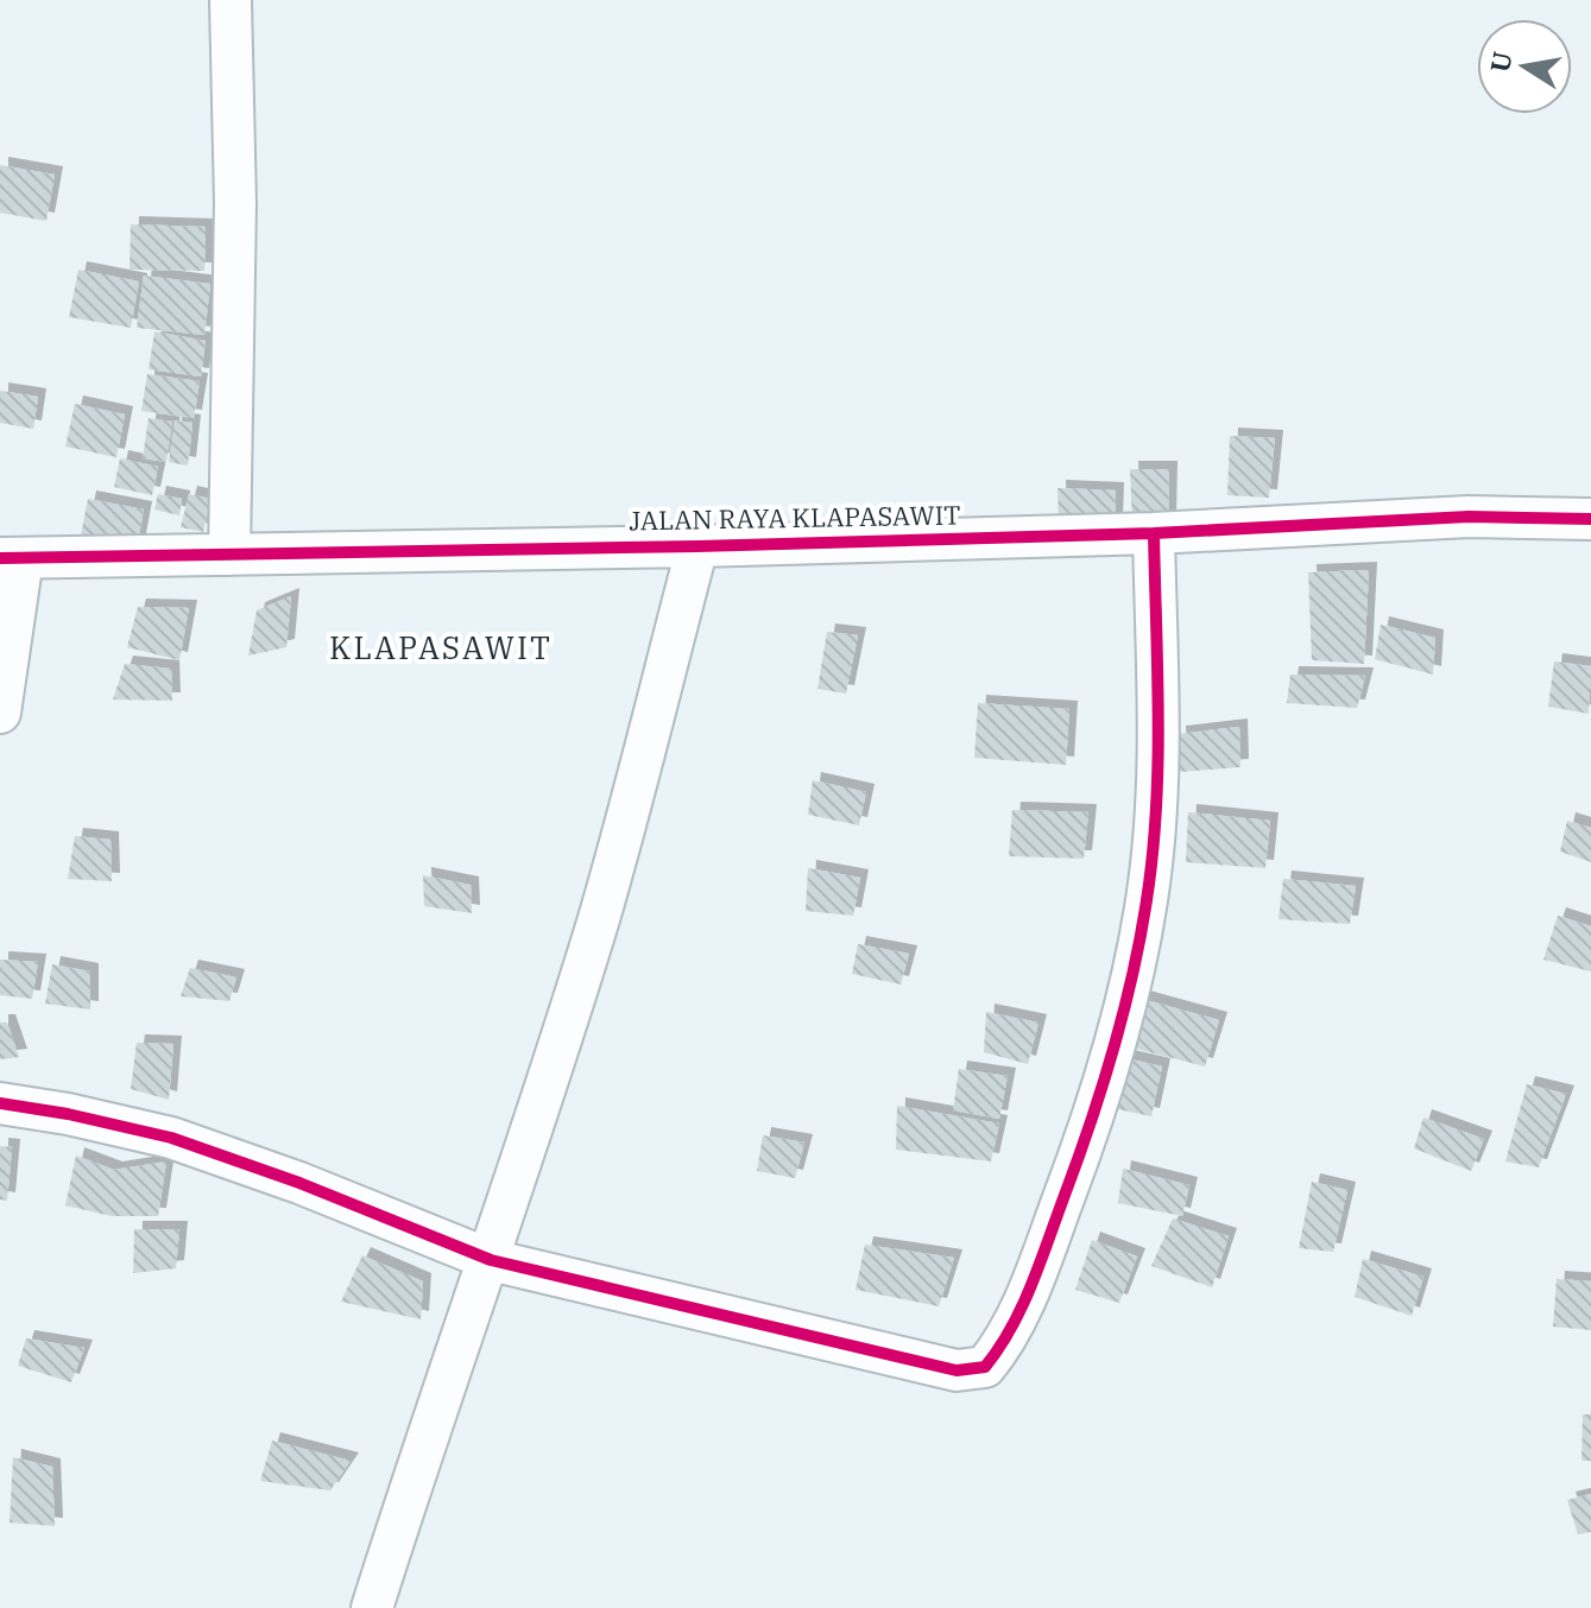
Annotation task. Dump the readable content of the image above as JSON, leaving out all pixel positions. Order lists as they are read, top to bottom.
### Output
{
  "streets": {
    "street": ["JALAN RAYA KLAPASAWIT"]
  },
  "districts": ["KLAPASAWIT"],
  "north": "left"
}
